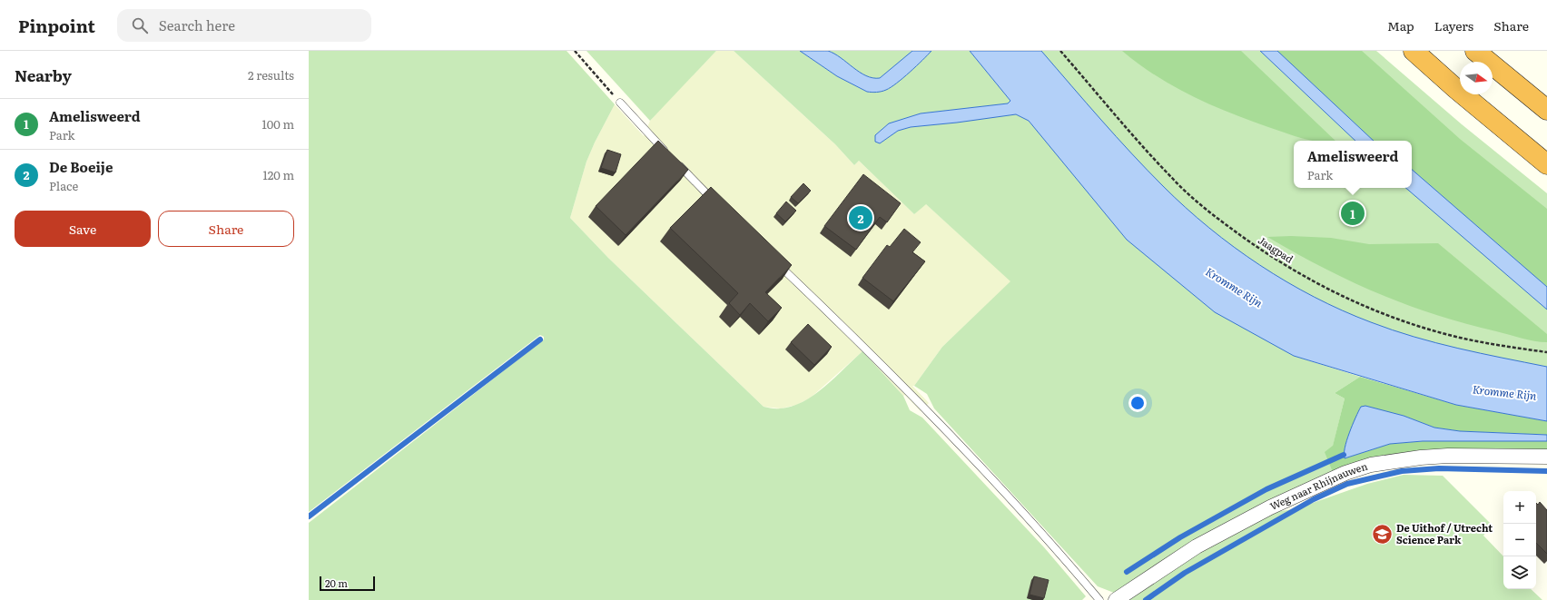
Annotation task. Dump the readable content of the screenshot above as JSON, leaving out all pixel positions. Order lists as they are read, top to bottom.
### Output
{
  "streets": {
    "street": ["Weg naar Rhijnauwen"],
    "path": ["Jaagpad"]
  },
  "water": ["Kromme Rijn"],
  "places": {
    "school or university": ["De Uithof / Utrecht Science Park"]
  },
  "scale_bar": "20 m",
  "north": "right",
  "page": {
    "header": "Pinpoint",
    "search": "Search here",
    "nav": ["Map", "Layers", "Share"],
    "heading": ["Nearby", "2 results"],
    "list": [
      {
        "mark": "1",
        "name": "Amelisweerd",
        "note": "Park",
        "value": "100 m"
      },
      {
        "mark": "2",
        "name": "De Boeije",
        "note": "Place",
        "value": "120 m"
      }
    ],
    "popup": ["Amelisweerd", "Park"],
    "buttons": ["Save", "Share"],
    "pins": ["1", "2"],
    "map_buttons": ["+", "−"],
    "scale": "20 m"
  }
}
